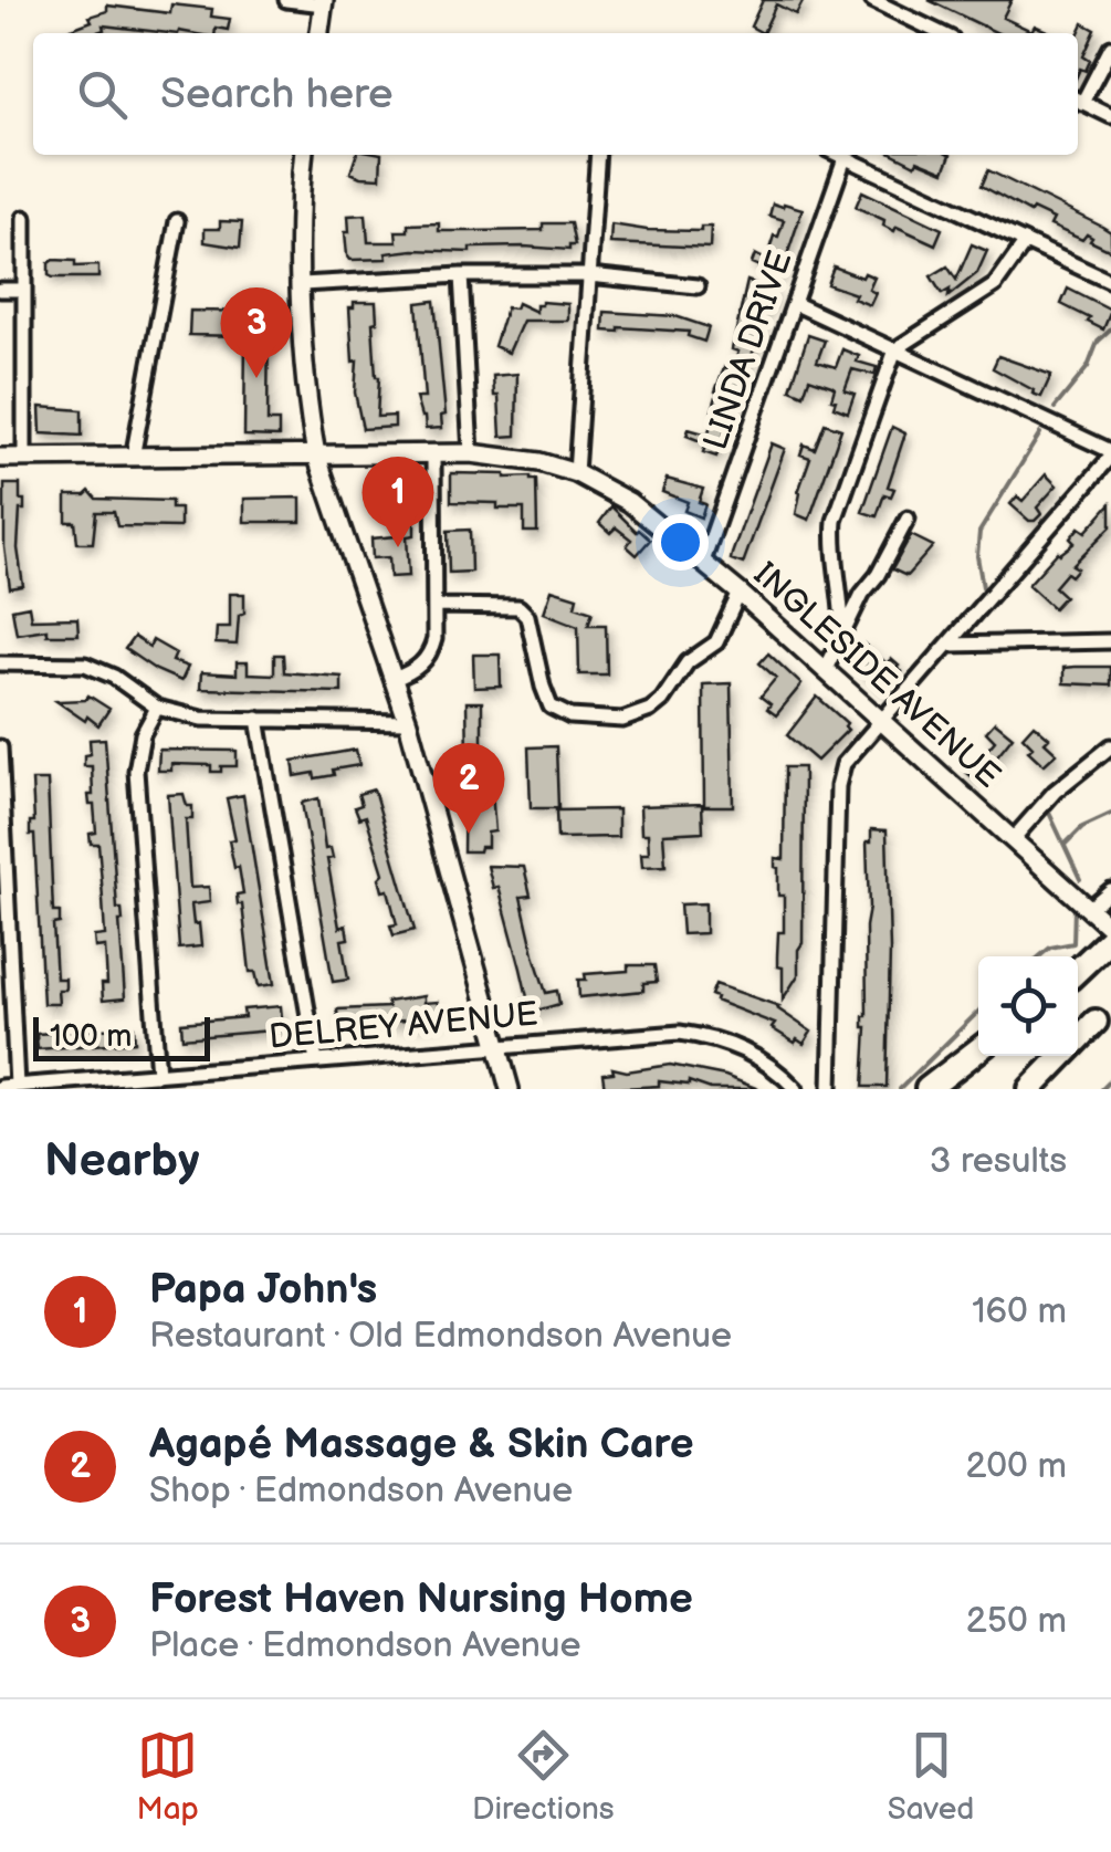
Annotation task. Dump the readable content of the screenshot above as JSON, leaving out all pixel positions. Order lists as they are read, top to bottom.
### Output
{
  "streets": {
    "main road": ["INGLESIDE AVENUE"],
    "street": ["LINDA DRIVE", "DELREY AVENUE"]
  },
  "crossings": [
    ["LINDA DRIVE", "INGLESIDE AVENUE"]
  ],
  "scale_bar": "100 m",
  "page": {
    "search": "Search here",
    "pins": ["3", "1", "2"],
    "scale": "100 m",
    "heading": ["Nearby", "3 results"],
    "list": [
      {
        "mark": "1",
        "name": "Papa John's",
        "note": "Restaurant · Old Edmondson Avenue",
        "value": "160 m"
      },
      {
        "mark": "2",
        "name": "Agapé Massage & Skin Care",
        "note": "Shop · Edmondson Avenue",
        "value": "200 m"
      },
      {
        "mark": "3",
        "name": "Forest Haven Nursing Home",
        "note": "Place · Edmondson Avenue",
        "value": "250 m"
      }
    ],
    "nav": ["Map", "Directions", "Saved"]
  }
}
